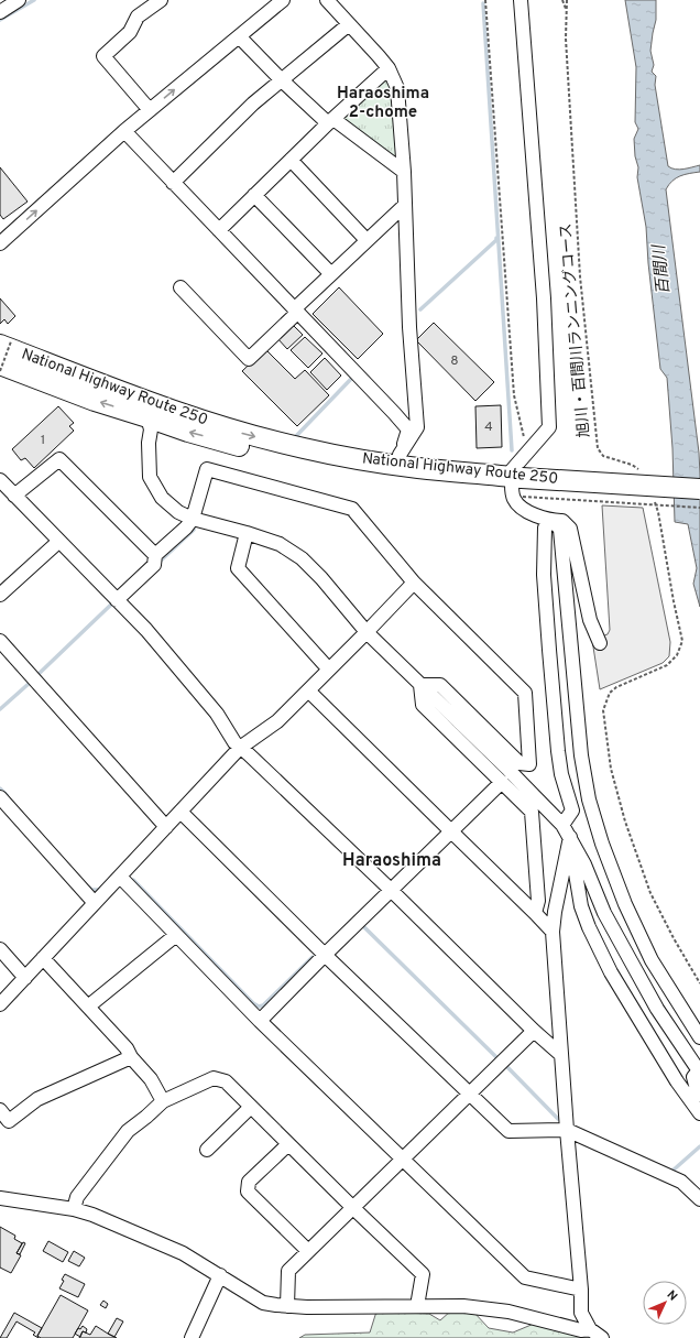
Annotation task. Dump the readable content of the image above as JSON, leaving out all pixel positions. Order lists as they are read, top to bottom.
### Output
{
  "streets": {
    "highway": ["National Highway Route 250"],
    "path": ["旭川・百間川ランニングコース"]
  },
  "districts": ["Haraoshima 2-chome", "Haraoshima"],
  "water": ["百間川"],
  "house_numbers": ["8", "4", "1"],
  "north": "top right"
}
